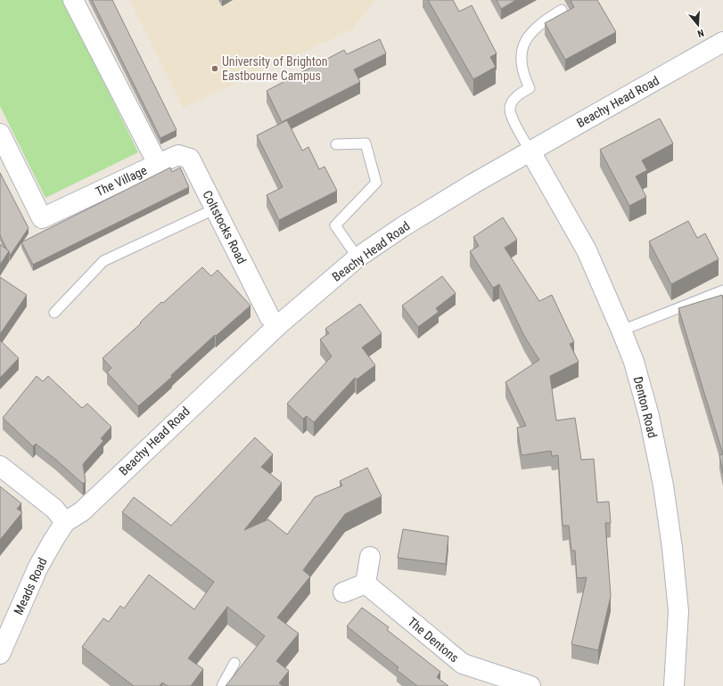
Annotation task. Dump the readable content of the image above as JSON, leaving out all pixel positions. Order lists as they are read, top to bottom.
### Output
{
  "streets": {
    "street": [
      "Beachy Head Road",
      "The Village",
      "Coltstocks Road",
      "Denton Road",
      "Meads Road",
      "The Dentons"
    ]
  },
  "crossings": [
    ["Beachy Head Road", "Coltstocks Road"],
    ["Beachy Head Road", "Denton Road"],
    ["Beachy Head Road", "Meads Road"],
    ["The Village", "Coltstocks Road"]
  ],
  "places": ["University of Brighton Eastbourne Campus"],
  "north": "bottom"
}
